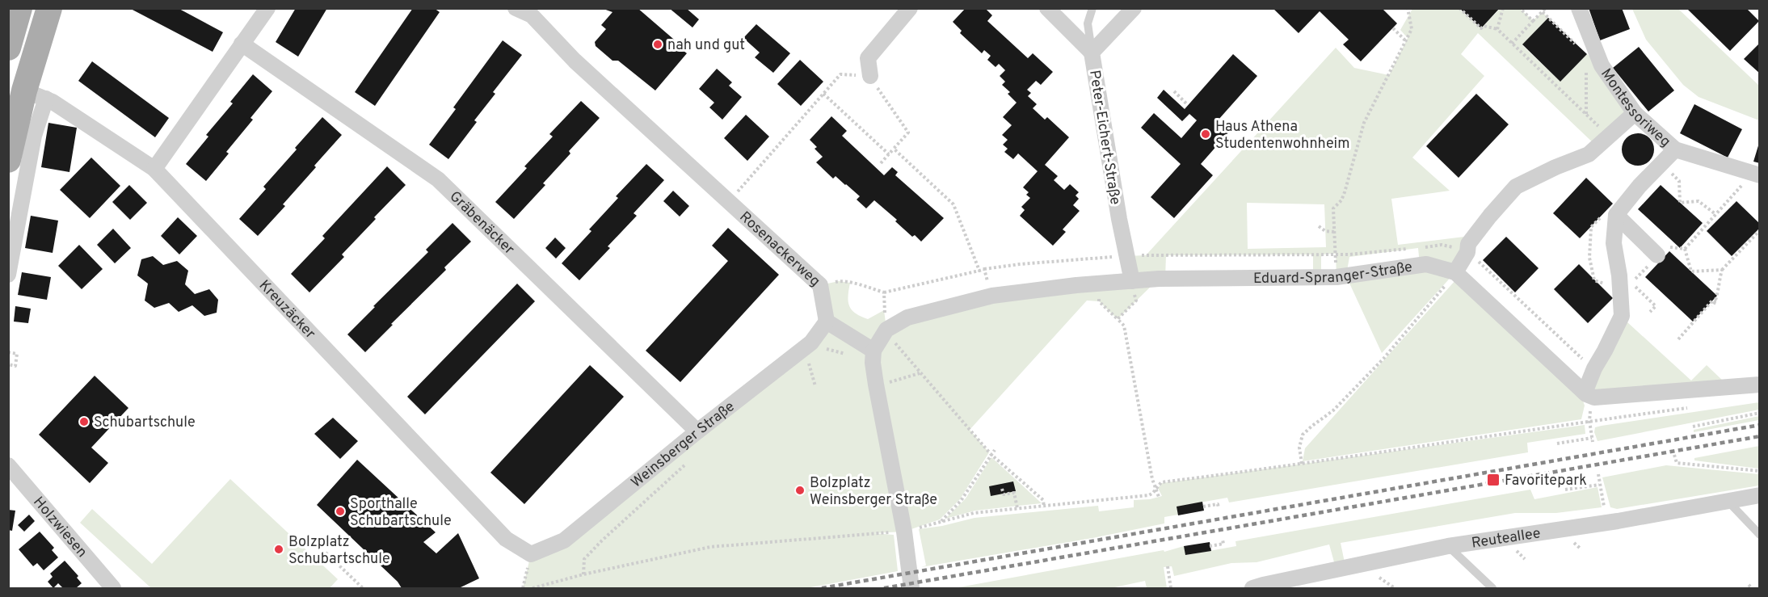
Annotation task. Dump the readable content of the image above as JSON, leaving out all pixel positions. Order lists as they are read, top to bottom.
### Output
{
  "streets": {
    "street": [
      "Montessoriweg",
      "Peter-Eichert-Straße",
      "Gräbenäcker",
      "Rosenackerweg",
      "Eduard-Spranger-Straße",
      "Kreuzäcker",
      "Weinsberger Straße",
      "Holzwiesen",
      "Reuteallee"
    ]
  },
  "crossings": [
    ["Peter-Eichert-Straße", "Eduard-Spranger-Straße"],
    ["Gräbenäcker", "Weinsberger Straße"],
    ["Rosenackerweg", "Weinsberger Straße"],
    ["Kreuzäcker", "Weinsberger Straße"]
  ],
  "places": {
    "other": [
      "nah und gut",
      "Haus Athena Studentenwohnheim",
      "Schubartschule",
      "Bolzplatz Weinsberger Straße",
      "Sporthalle Schubartschule",
      "Bolzplatz Schubartschule"
    ],
    "transit": ["Favoritepark"]
  }
}
